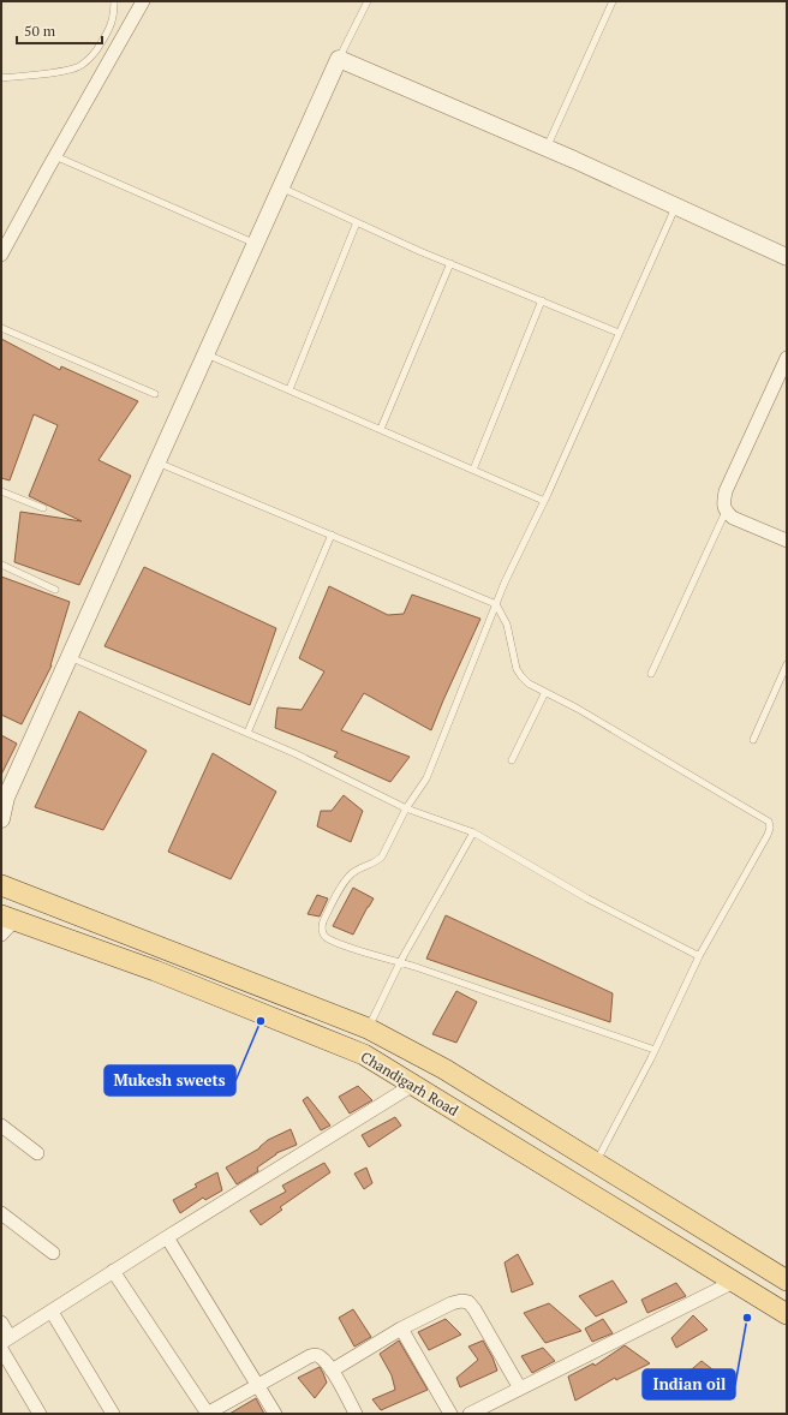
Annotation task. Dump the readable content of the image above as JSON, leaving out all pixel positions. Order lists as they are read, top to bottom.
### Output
{
  "streets": {
    "main road": ["Chandigarh Road"]
  },
  "places": ["Mukesh sweets", "Indian oil"],
  "scale_bar": "50 m"
}
